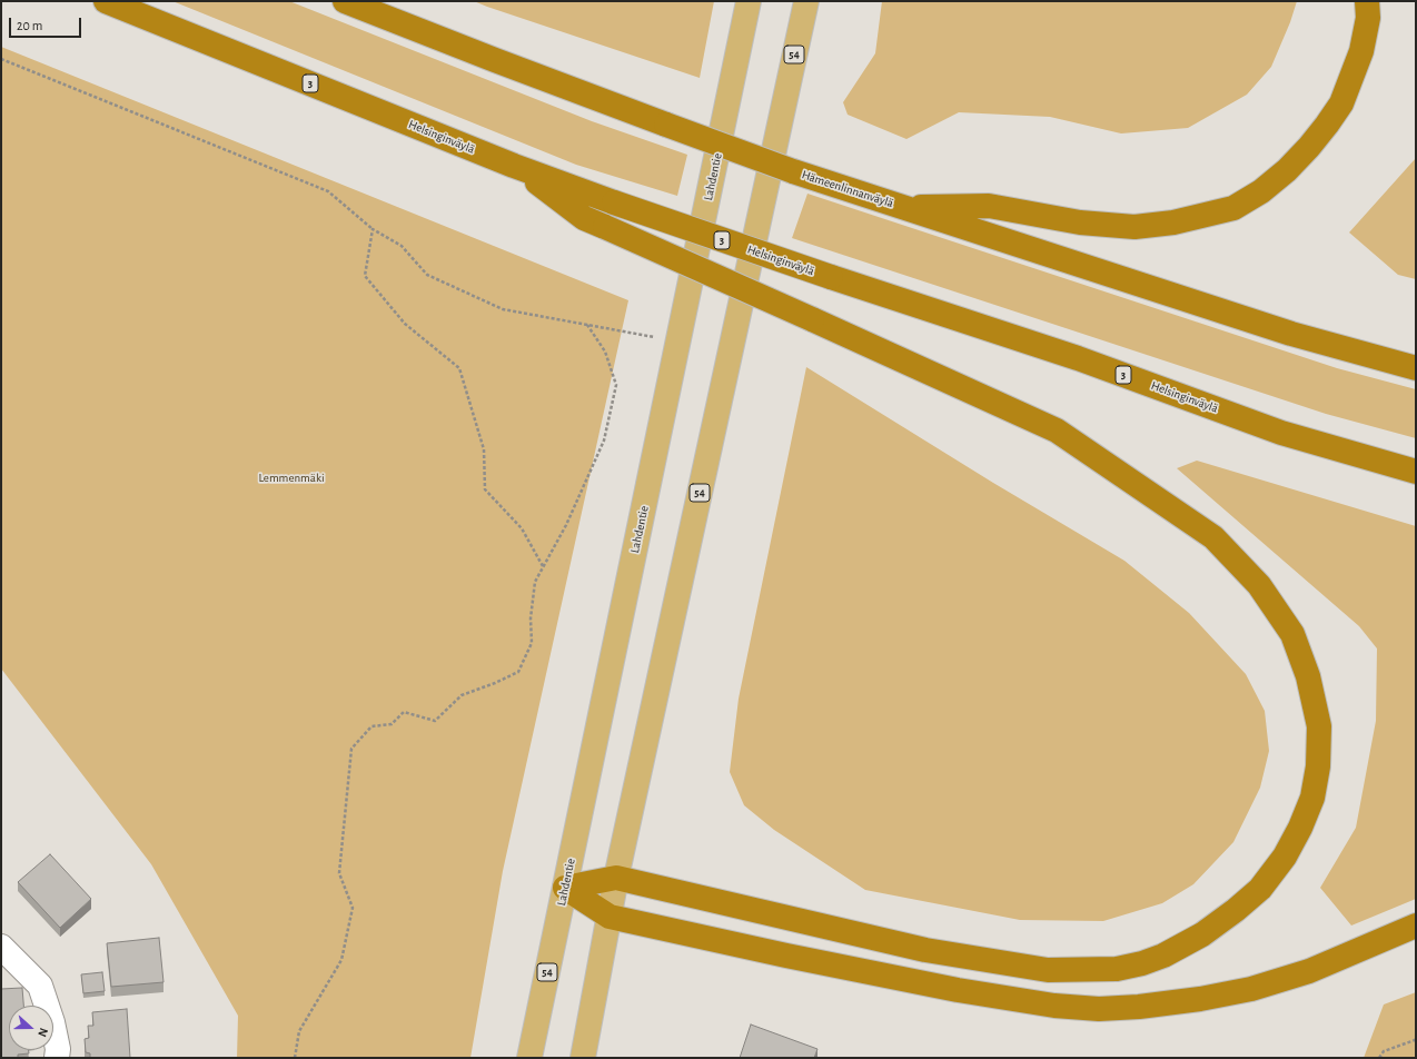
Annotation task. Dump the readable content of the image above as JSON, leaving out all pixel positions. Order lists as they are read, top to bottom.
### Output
{
  "streets": {
    "highway": ["3", "Helsinginväylä", "Hämeenlinnanväylä"],
    "main road": ["54", "Lahdentie"]
  },
  "parks": ["Lemmenmäki"],
  "scale_bar": "20 m",
  "north": "right"
}
